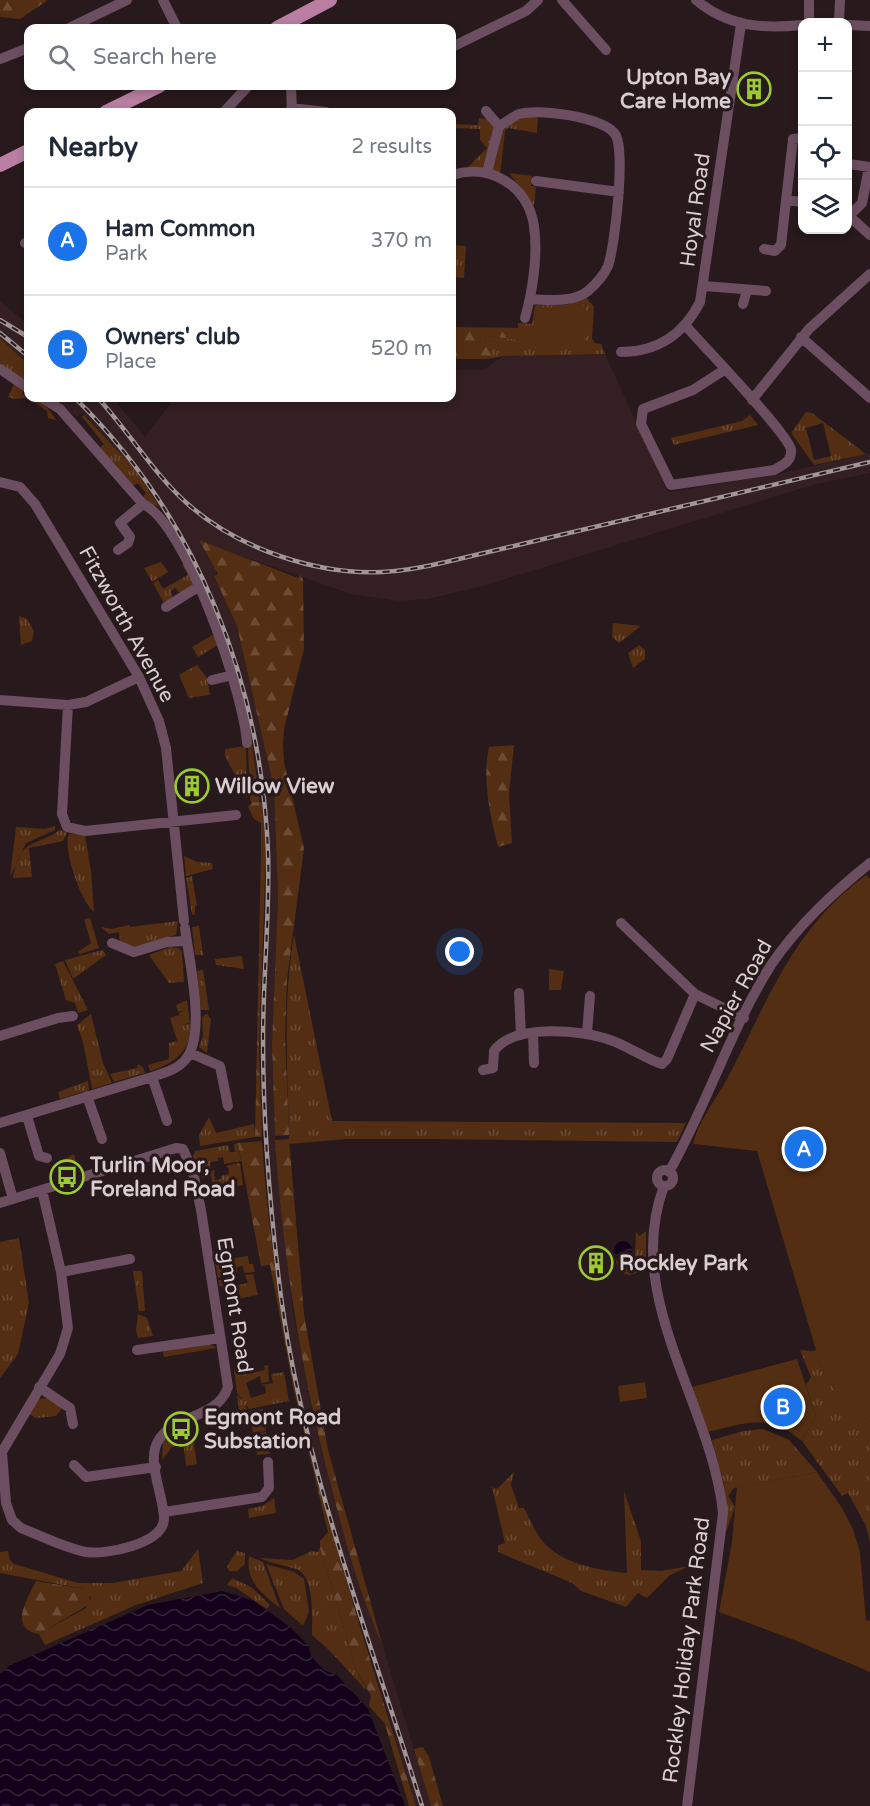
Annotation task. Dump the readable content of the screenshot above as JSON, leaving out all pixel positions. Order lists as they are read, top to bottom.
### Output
{
  "streets": {
    "street": [
      "Hoyal Road",
      "Fitzworth Avenue",
      "Napier Road",
      "Egmont Road",
      "Rockley Holiday Park Road"
    ]
  },
  "crossings": [
    ["Napier Road", "Rockley Holiday Park Road"]
  ],
  "places": {
    "building": ["Upton Bay Care Home", "Willow View", "Rockley Park"],
    "bus stop": ["Turlin Moor, Foreland Road", "Egmont Road Substation"]
  },
  "page": {
    "map_buttons": ["+", "−"],
    "search": "Search here",
    "heading": ["Nearby", "2 results"],
    "list": [
      {
        "mark": "A",
        "name": "Ham Common",
        "note": "Park",
        "value": "370 m"
      },
      {
        "mark": "B",
        "name": "Owners' club",
        "note": "Place",
        "value": "520 m"
      }
    ],
    "pins": ["A", "B"]
  }
}
